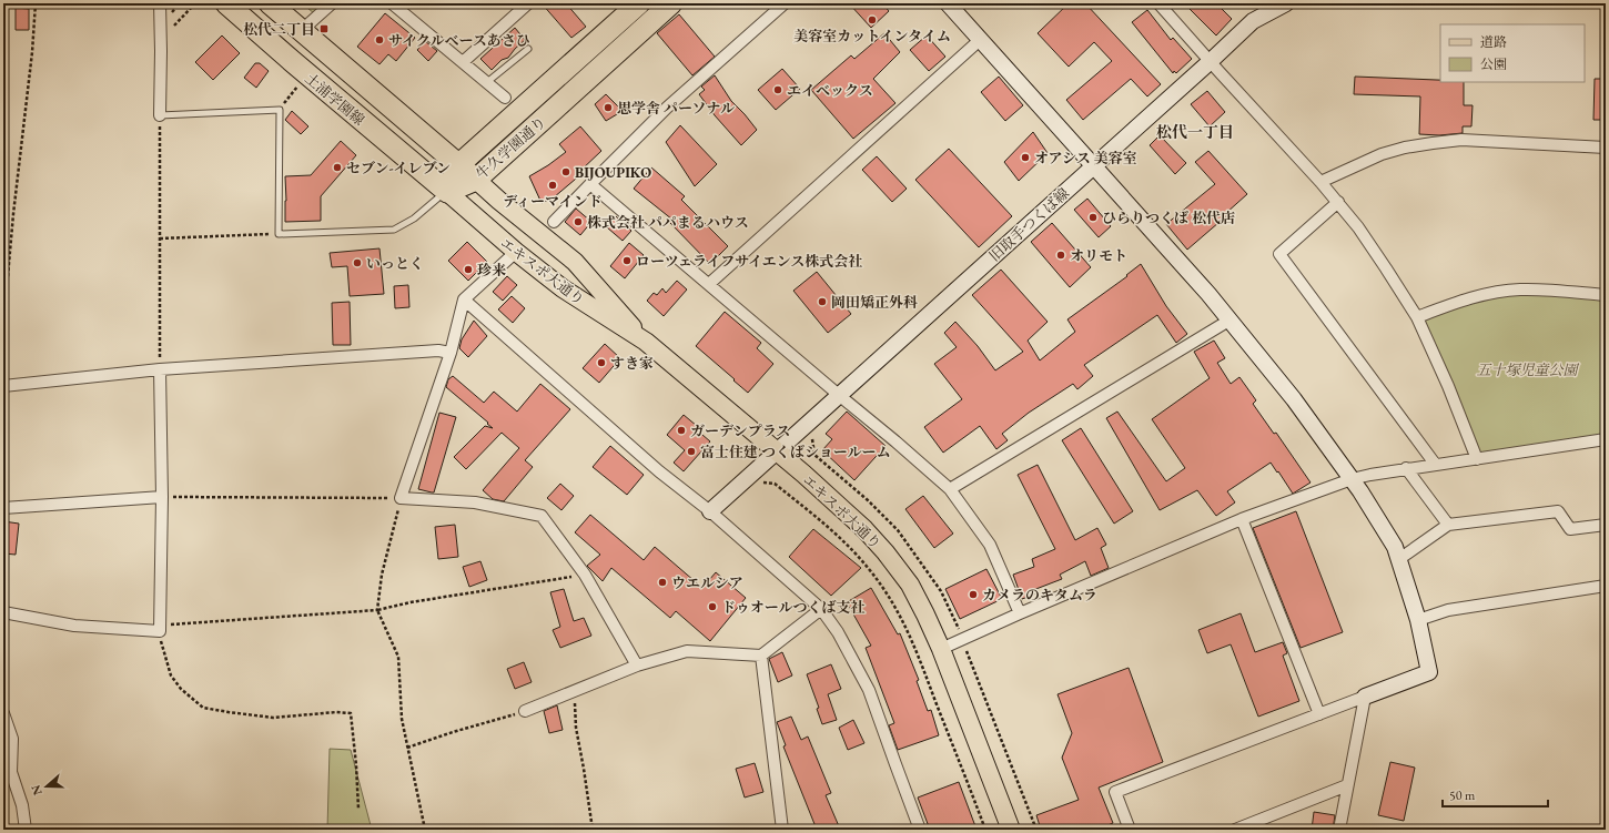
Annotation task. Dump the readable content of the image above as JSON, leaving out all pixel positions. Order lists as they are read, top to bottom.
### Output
{
  "streets": {
    "highway": ["土浦学園線", "牛久学園通り"],
    "main road": ["エキスポ大通り"],
    "street": ["旧取手つくば線"]
  },
  "crossings": [
    ["土浦学園線", "牛久学園通り"],
    ["土浦学園線", "エキスポ大通り"],
    ["牛久学園通り", "エキスポ大通り"],
    ["旧取手つくば線", "エキスポ大通り"]
  ],
  "districts": ["松代一丁目"],
  "parks": ["五十塚児童公園"],
  "places": {
    "other": [
      "美容室カットインタイム",
      "サイクルベースあさひ",
      "エイベックス",
      "思学舎 パーソナル",
      "オアシス 美容室",
      "セブン-イレブン",
      "BIJOUPIKO",
      "ディーマインド",
      "ひらりつくば 松代店",
      "株式会社 パパまるハウス",
      "オリモト",
      "ローツェライフサイエンス株式会社",
      "いっとく",
      "珍来",
      "岡田矯正外科",
      "すき家",
      "ガーデンプラス",
      "富士住建 つくばショールーム",
      "ウエルシア",
      "カメラのキタムラ",
      "ドゥオールつくば支社"
    ],
    "transit": ["松代二丁目"]
  },
  "legend": ["道路", "公園"],
  "scale_bar": "50 m",
  "north": "left"
}
